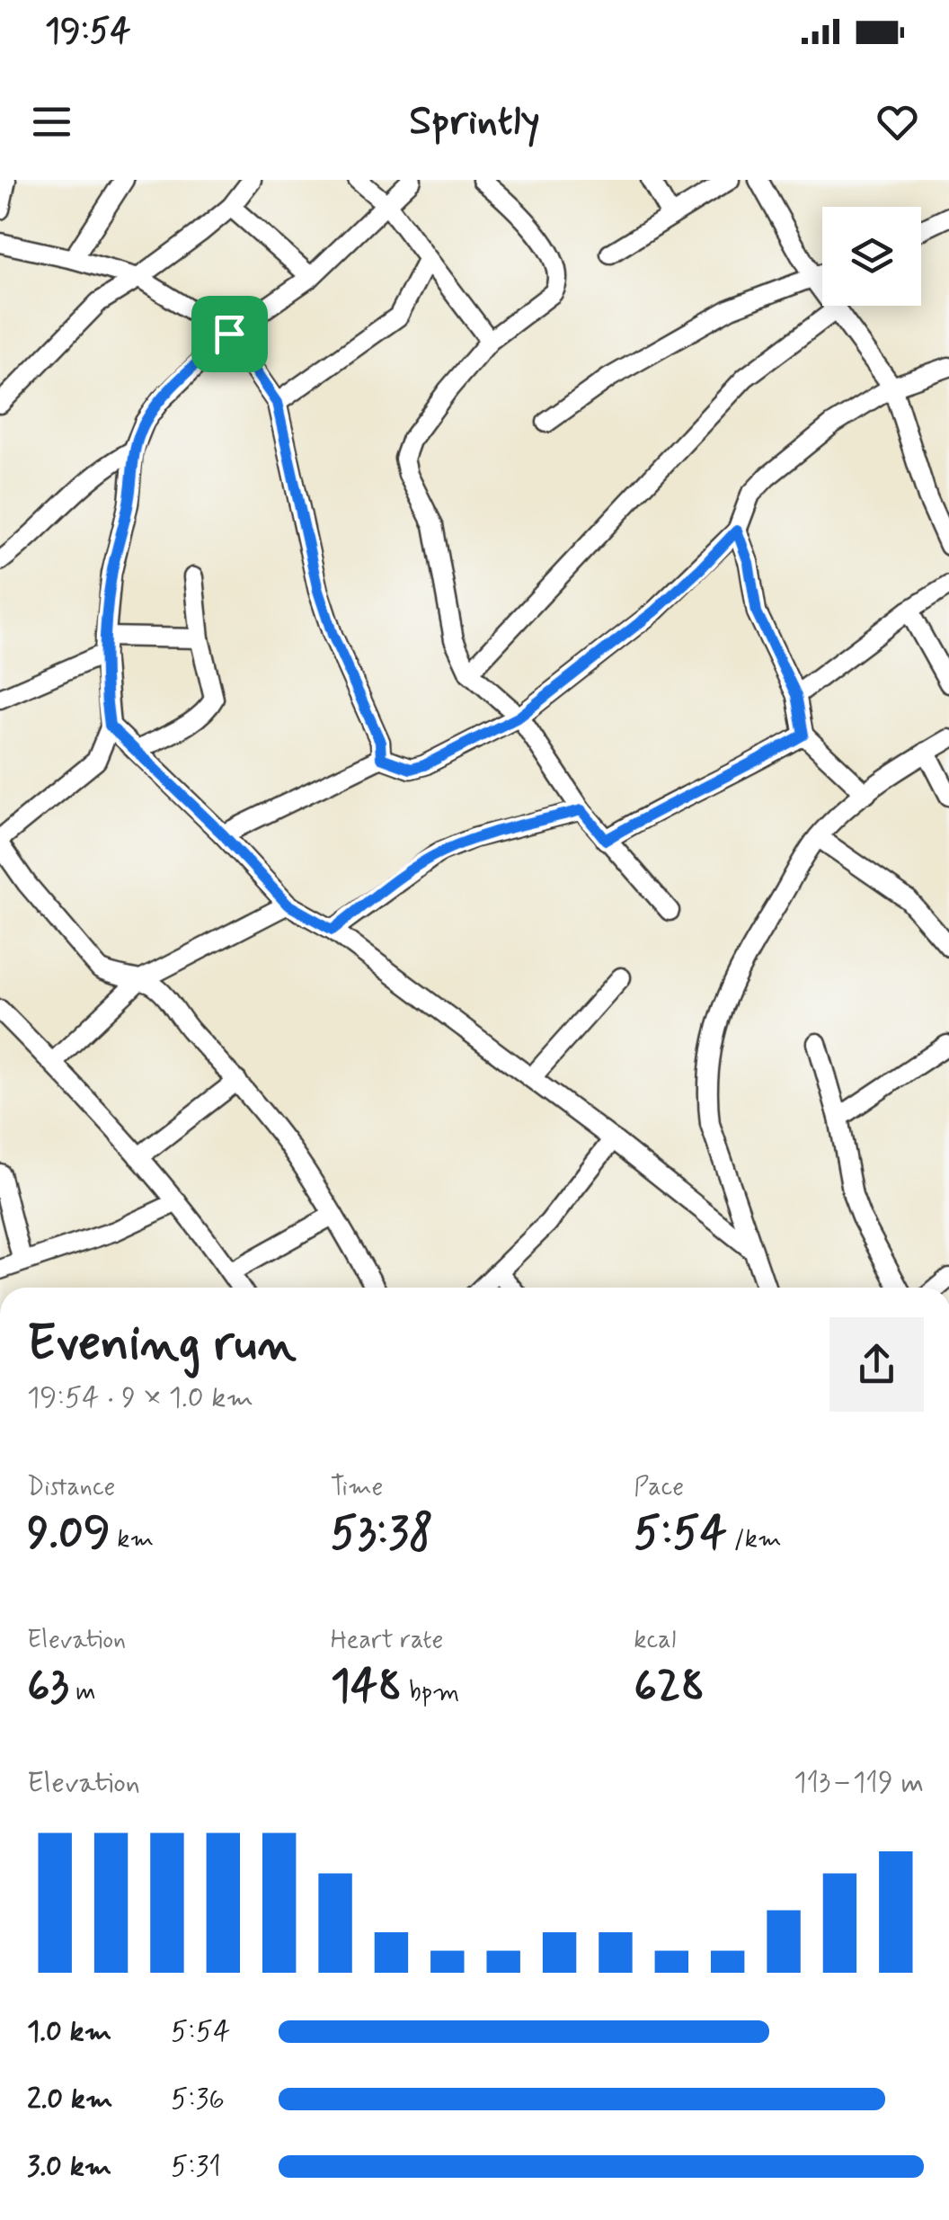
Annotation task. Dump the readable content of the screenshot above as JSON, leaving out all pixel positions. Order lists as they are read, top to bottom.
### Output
{
  "page": {
    "status": "19:54",
    "header": "Sprintly",
    "heading": ["Evening run", "19:54 · 9 × 1.0 km"],
    "stats": [
      ["Distance", "9.09 km"],
      ["Time", "53:38"],
      ["Pace", "5:54 /km"],
      ["Elevation", "63 m"],
      ["Heart rate", "148 bpm"],
      ["kcal", "628"]
    ],
    "chart": ["Elevation", "113–119 m"],
    "list": [
      {
        "name": "1.0 km",
        "note": "5:54"
      },
      {
        "name": "2.0 km",
        "note": "5:36"
      },
      {
        "name": "3.0 km",
        "note": "5:31"
      }
    ]
  }
}
